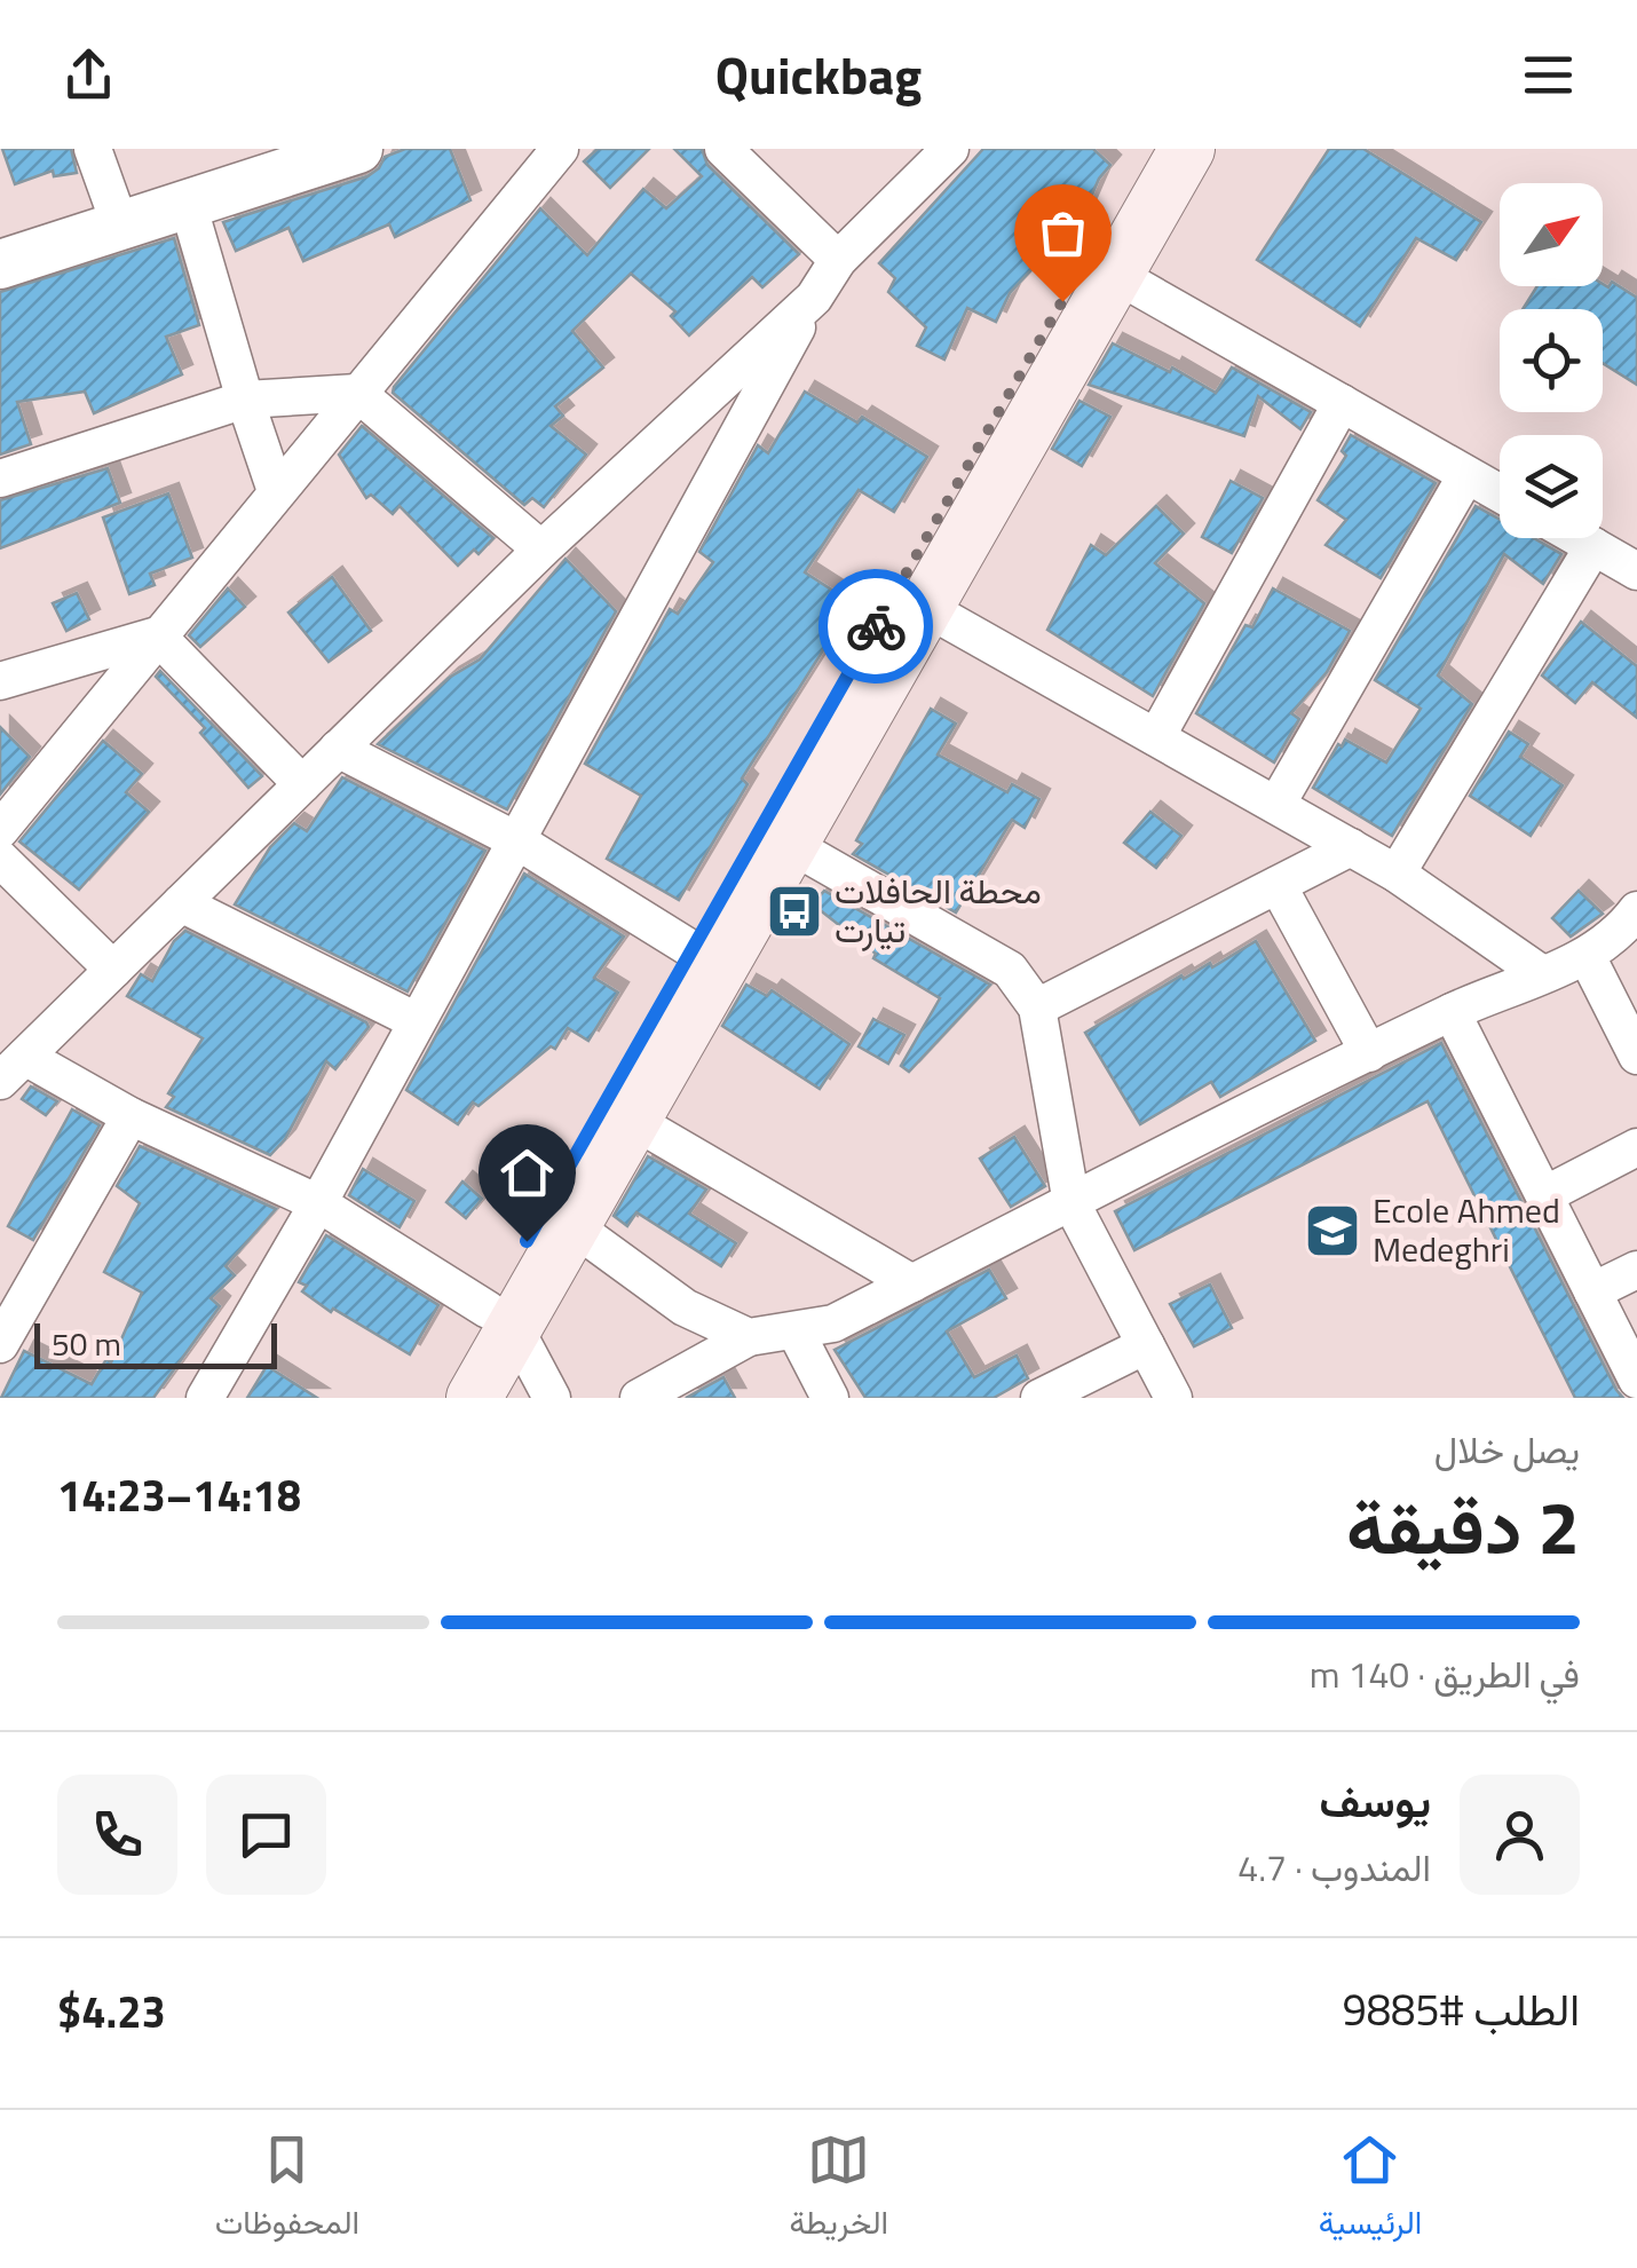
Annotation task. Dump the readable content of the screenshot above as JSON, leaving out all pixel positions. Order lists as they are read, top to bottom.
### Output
{
  "places": {
    "bus stop": ["محطة الحافلات تيارت"],
    "school or university": ["Ecole Ahmed Medeghri"]
  },
  "scale_bar": "50 m",
  "north": "top right",
  "page": {
    "header": "Quickbag",
    "scale": "50 m",
    "heading": ["2 دقيقة", "يصل خلال", "14:18–14:23"],
    "panel": [
      "يوسف",
      "المندوب · 4.7",
      "الطلب #9885",
      "$4.23"
    ],
    "bar": "في الطريق · 140 m",
    "tabs": ["الرئيسية", "الخريطة", "المحفوظات"]
  }
}
